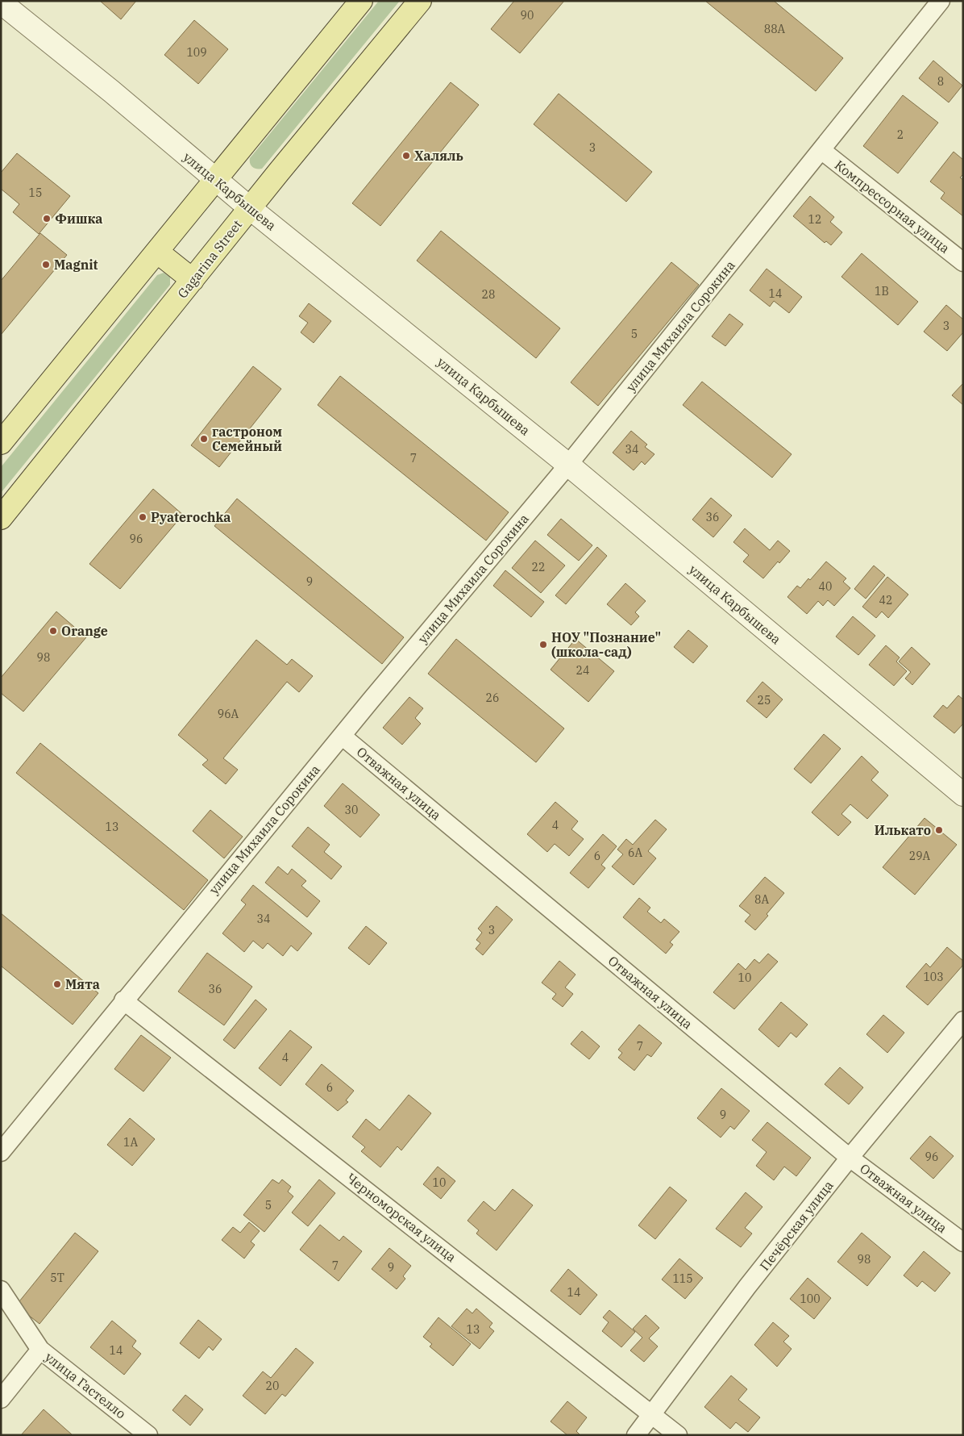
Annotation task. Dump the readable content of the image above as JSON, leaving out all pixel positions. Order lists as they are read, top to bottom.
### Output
{
  "streets": {
    "main road": ["Gagarina Street"],
    "street": [
      "улица Карбышева",
      "Компрессорная улица",
      "улица Михаила Сорокина",
      "Отважная улица",
      "Черноморская улица",
      "Печёрская улица",
      "улица Гастелло"
    ]
  },
  "crossings": [
    ["улица Карбышева", "Gagarina Street"],
    ["улица Карбышева", "улица Михаила Сорокина"],
    ["Компрессорная улица", "улица Михаила Сорокина"],
    ["улица Михаила Сорокина", "Отважная улица"],
    ["улица Михаила Сорокина", "Черноморская улица"],
    ["Отважная улица", "Печёрская улица"],
    ["Черноморская улица", "Печёрская улица"]
  ],
  "places": [
    "Халяль",
    "Фишка",
    "Magnit",
    "гастроном Семейный",
    "Pyaterochka",
    "Orange",
    "НОУ \"Познание\" (школа-сад)",
    "Илькато",
    "Мята"
  ],
  "house_numbers": [
    "90",
    "88А",
    "109",
    "8",
    "2",
    "3",
    "15",
    "12",
    "1В",
    "14",
    "28",
    "3",
    "5",
    "34",
    "7",
    "36",
    "96",
    "22",
    "9",
    "40",
    "42",
    "98",
    "24",
    "26",
    "25",
    "96А",
    "30",
    "4",
    "13",
    "6А",
    "6",
    "29А",
    "8А",
    "34",
    "3",
    "103",
    "10",
    "36",
    "7",
    "4",
    "6",
    "9",
    "1А",
    "96",
    "10",
    "5",
    "98",
    "7",
    "9",
    "5Т",
    "115",
    "14",
    "100",
    "13",
    "14",
    "20"
  ]
}
